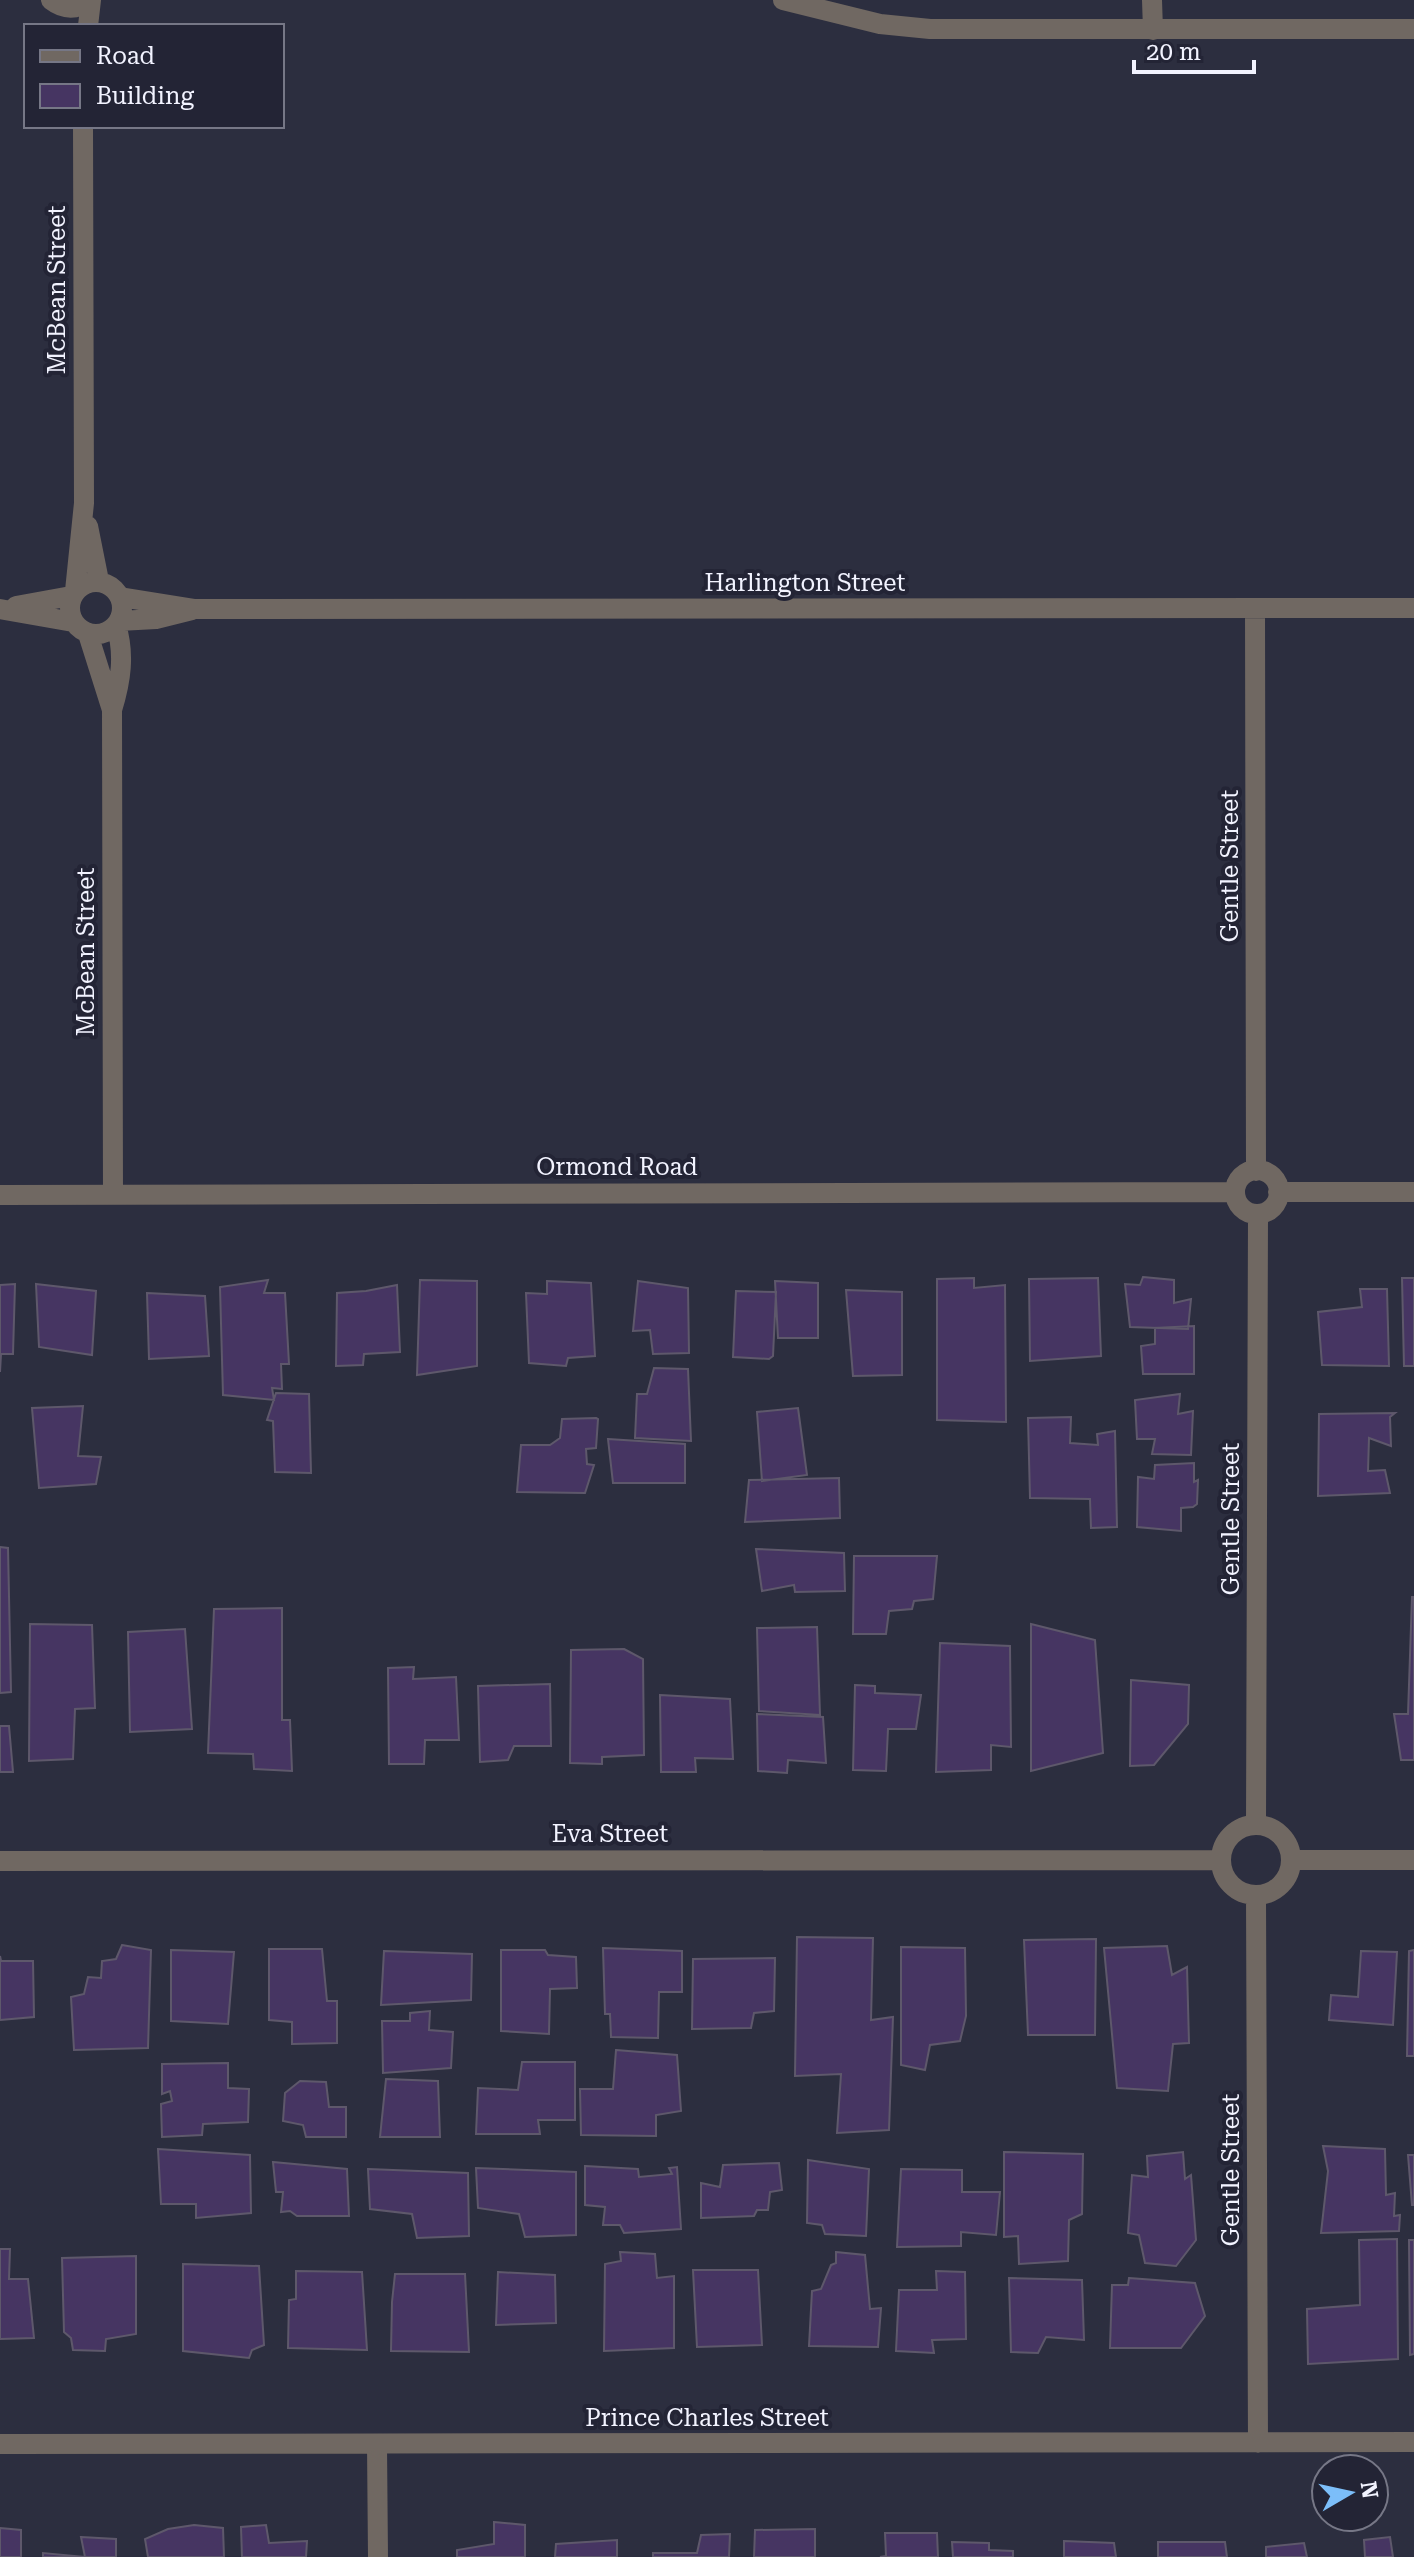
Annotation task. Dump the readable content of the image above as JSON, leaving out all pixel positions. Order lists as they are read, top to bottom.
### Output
{
  "streets": {
    "street": [
      "McBean Street",
      "Harlington Street",
      "Gentle Street",
      "Ormond Road",
      "Eva Street",
      "Prince Charles Street"
    ]
  },
  "crossings": [
    ["McBean Street", "Harlington Street"],
    ["McBean Street", "Ormond Road"],
    ["Harlington Street", "Gentle Street"],
    ["Gentle Street", "Ormond Road"],
    ["Gentle Street", "Eva Street"],
    ["Gentle Street", "Prince Charles Street"]
  ],
  "legend": ["Road", "Building"],
  "scale_bar": "20 m",
  "north": "right"
}
